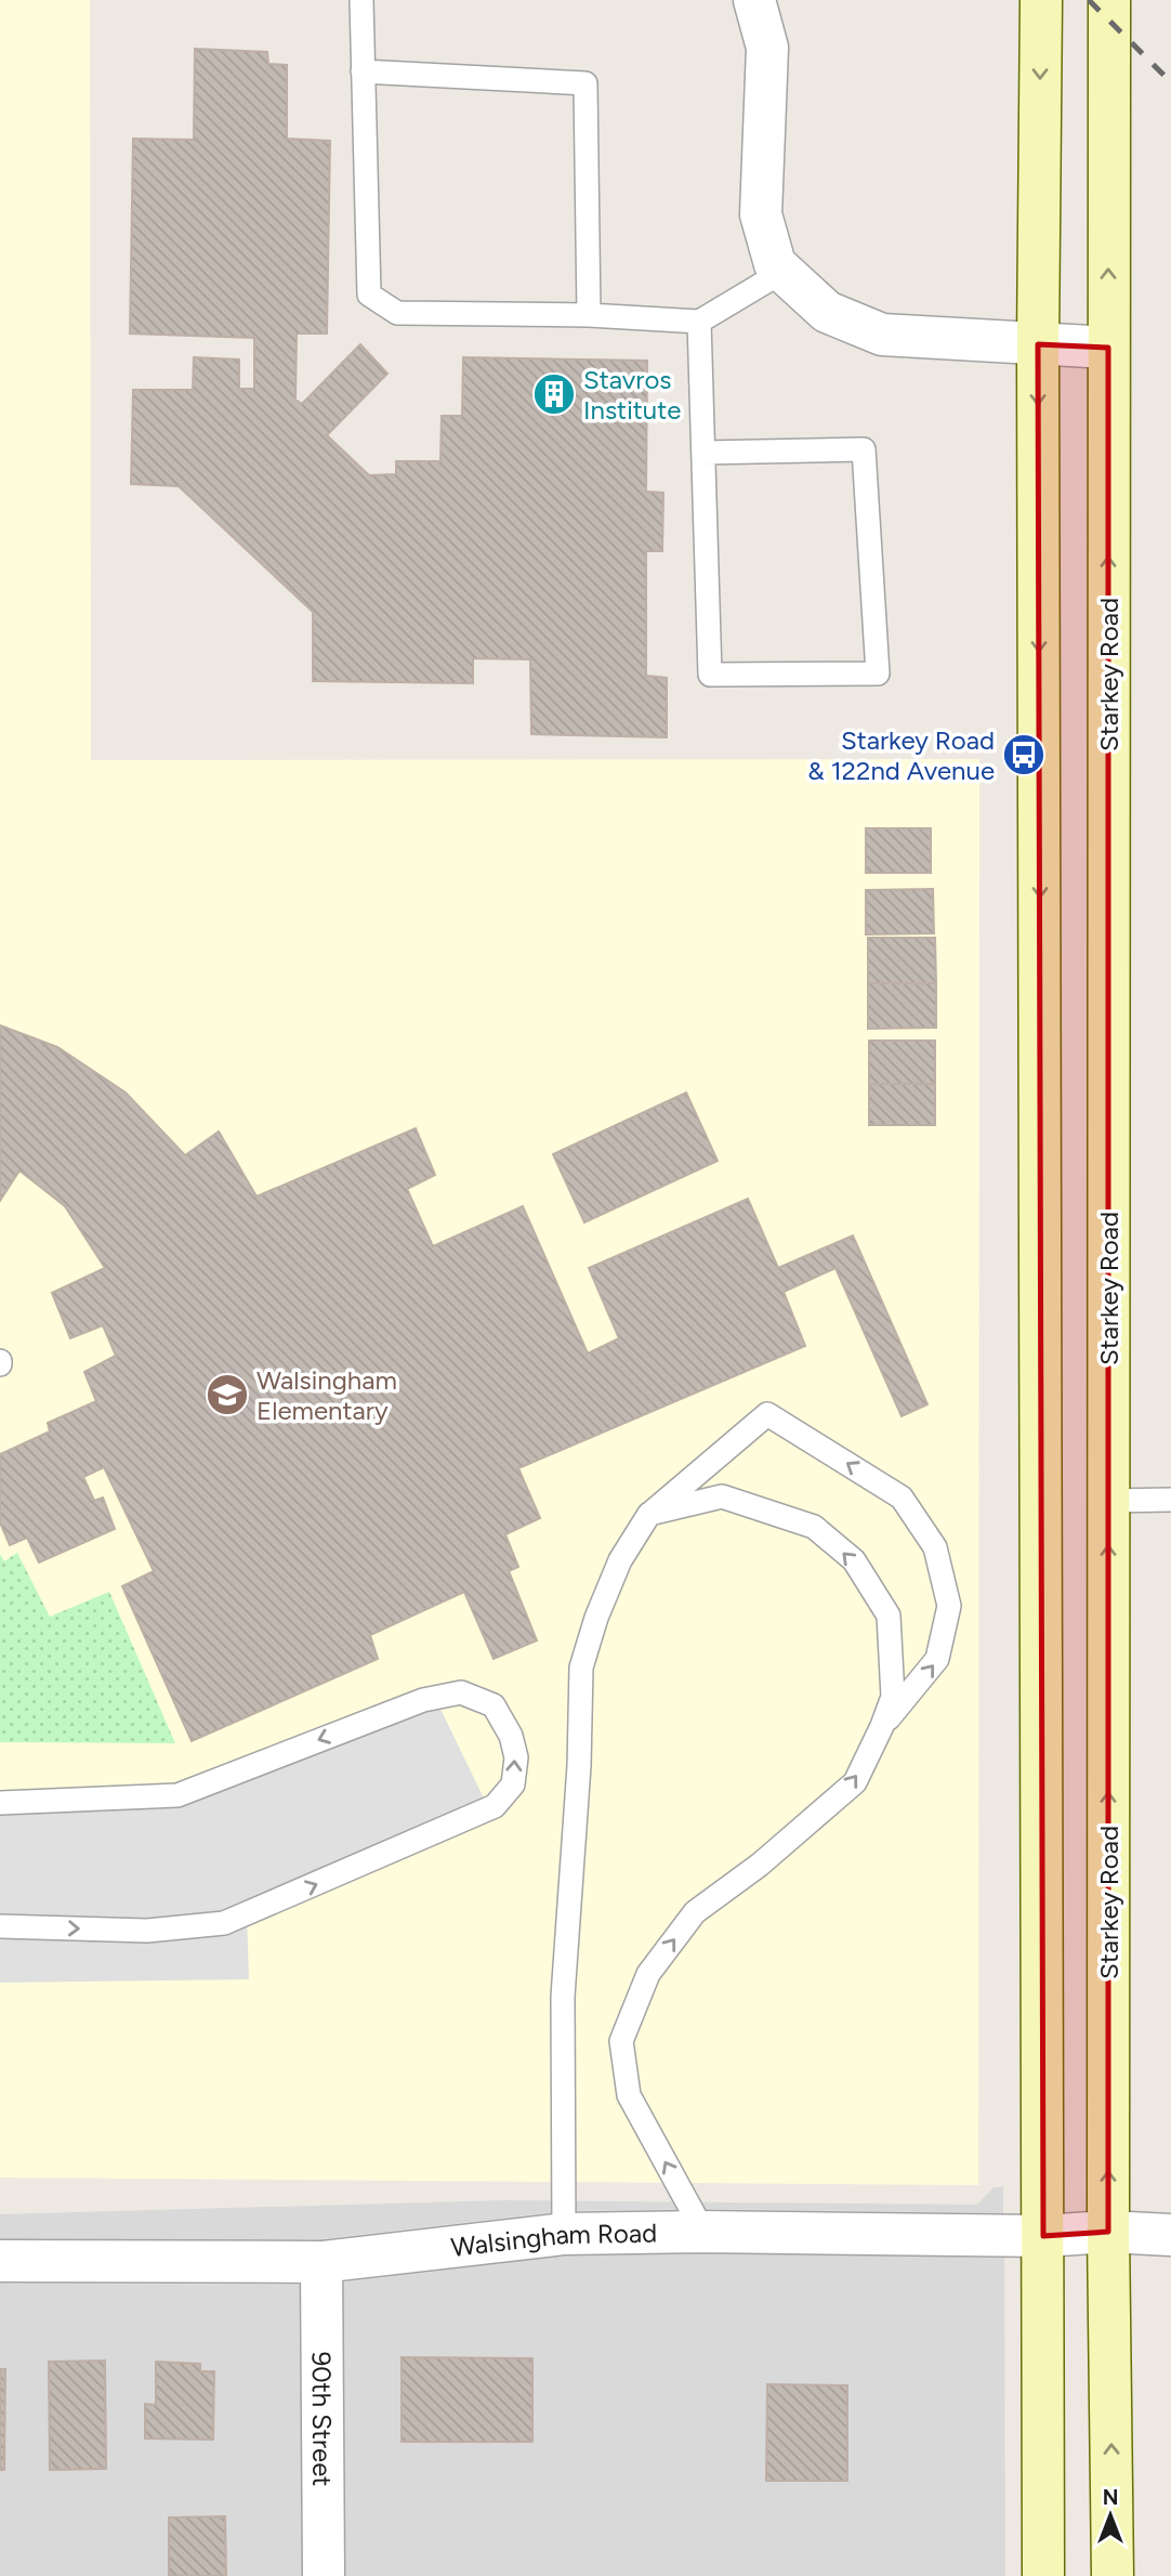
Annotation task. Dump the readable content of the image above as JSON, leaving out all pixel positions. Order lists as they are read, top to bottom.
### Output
{
  "streets": {
    "main road": ["Starkey Road"],
    "street": ["Walsingham Road", "90th Street"]
  },
  "crossings": [
    ["Starkey Road", "Walsingham Road"],
    ["Walsingham Road", "90th Street"]
  ],
  "places": {
    "building": ["Stavros Institute"],
    "bus stop": ["Starkey Road & 122nd Avenue"],
    "school or university": ["Walsingham Elementary"]
  },
  "north": "top"
}
